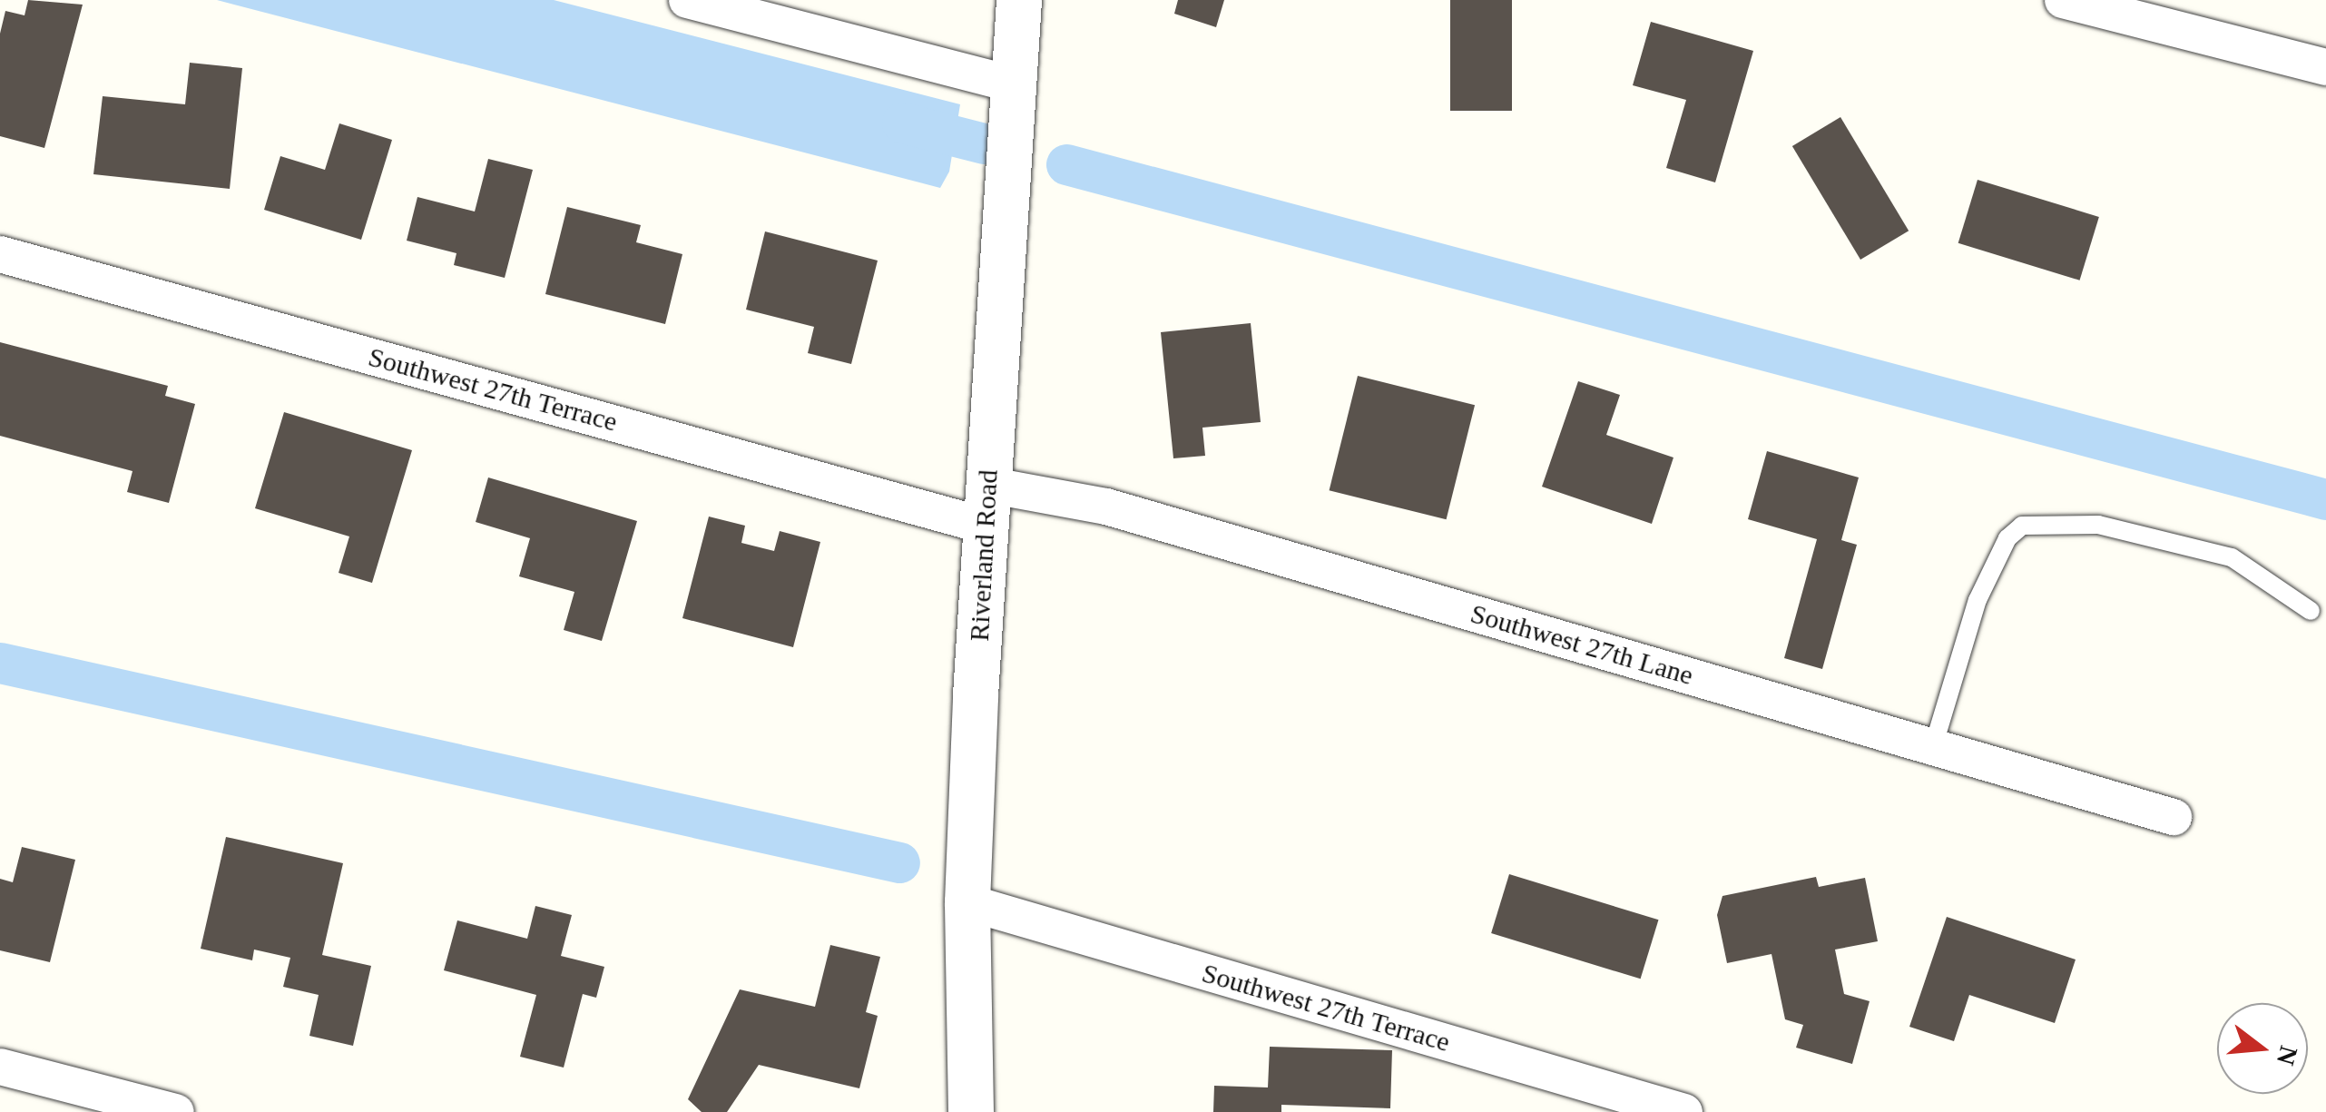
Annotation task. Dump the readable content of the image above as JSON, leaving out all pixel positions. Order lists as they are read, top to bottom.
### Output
{
  "streets": {
    "street": ["Southwest 27th Terrace", "Riverland Road", "Southwest 27th Lane"]
  },
  "crossings": [
    ["Southwest 27th Terrace", "Riverland Road"],
    ["Southwest 27th Terrace", "Southwest 27th Lane"],
    ["Riverland Road", "Southwest 27th Lane"]
  ],
  "north": "right"
}
